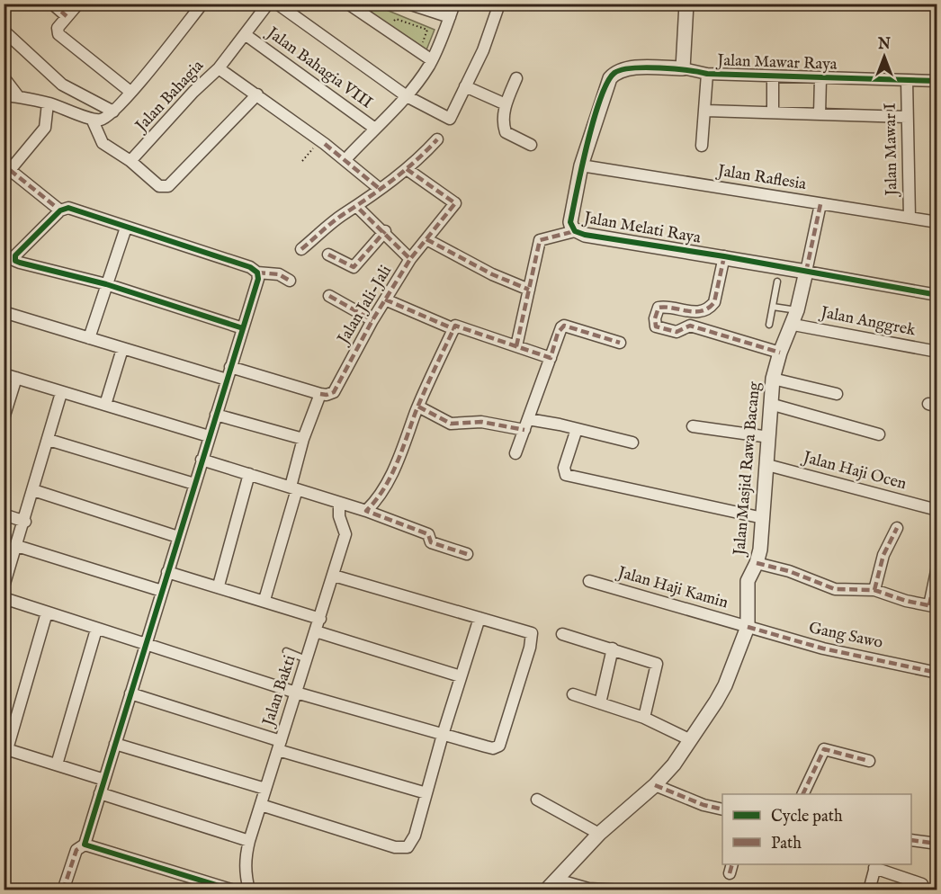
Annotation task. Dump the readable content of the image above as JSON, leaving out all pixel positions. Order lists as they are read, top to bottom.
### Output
{
  "streets": {
    "street": [
      "Jalan Mawar Raya",
      "Jalan Bahagia VIII",
      "Jalan Bahagia",
      "Jalan Mawar I",
      "Jalan Raflesia",
      "Jalan Melati Raya",
      "Jalan Jali-Jali",
      "Jalan Anggrek",
      "Jalan Masjid Rawa Bacang",
      "Jalan Haji Ocen",
      "Jalan Haji Kamin",
      "Gang Sawo",
      "Jalan Bakti"
    ]
  },
  "crossings": [
    ["Jalan Mawar Raya", "Jalan Mawar I"],
    ["Jalan Mawar Raya", "Jalan Melati Raya"],
    ["Jalan Bahagia VIII", "Jalan Bahagia"],
    ["Jalan Mawar I", "Jalan Raflesia"],
    ["Jalan Raflesia", "Jalan Melati Raya"],
    ["Jalan Melati Raya", "Jalan Masjid Rawa Bacang"],
    ["Jalan Anggrek", "Jalan Masjid Rawa Bacang"],
    ["Jalan Masjid Rawa Bacang", "Jalan Haji Ocen"],
    ["Jalan Masjid Rawa Bacang", "Jalan Haji Kamin"],
    ["Jalan Masjid Rawa Bacang", "Gang Sawo"],
    ["Jalan Haji Kamin", "Gang Sawo"]
  ],
  "legend": ["Cycle path", "Path"],
  "north": "top"
}
